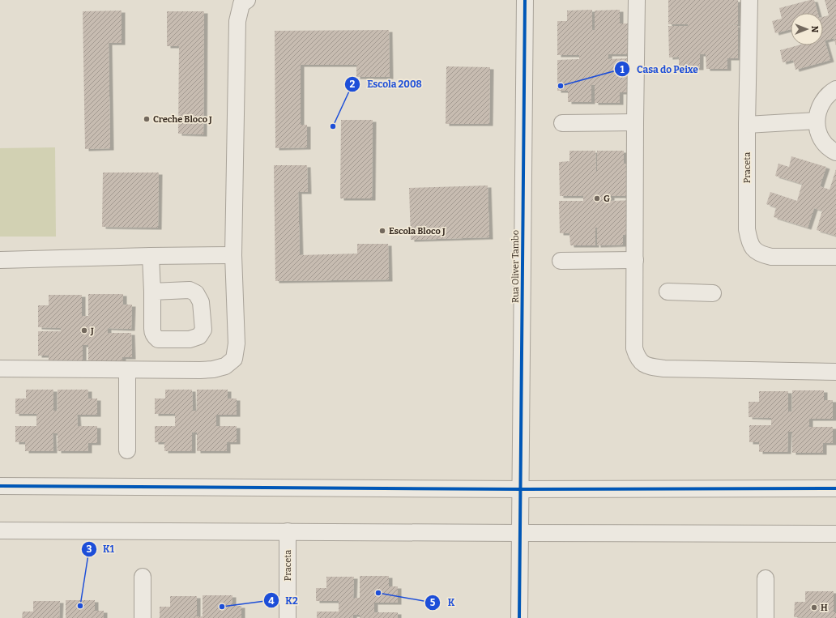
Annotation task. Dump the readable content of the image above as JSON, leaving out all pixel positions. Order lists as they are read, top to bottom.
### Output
{
  "streets": {
    "street": ["Praceta", "Rua Oliver Tambo"]
  },
  "places": [
    "Casa do Peixe",
    "Creche Bloco J",
    "Escola 2008",
    "G",
    "Escola Bloco J",
    "J",
    "K",
    "K1",
    "K2",
    "H"
  ],
  "north": "right"
}
